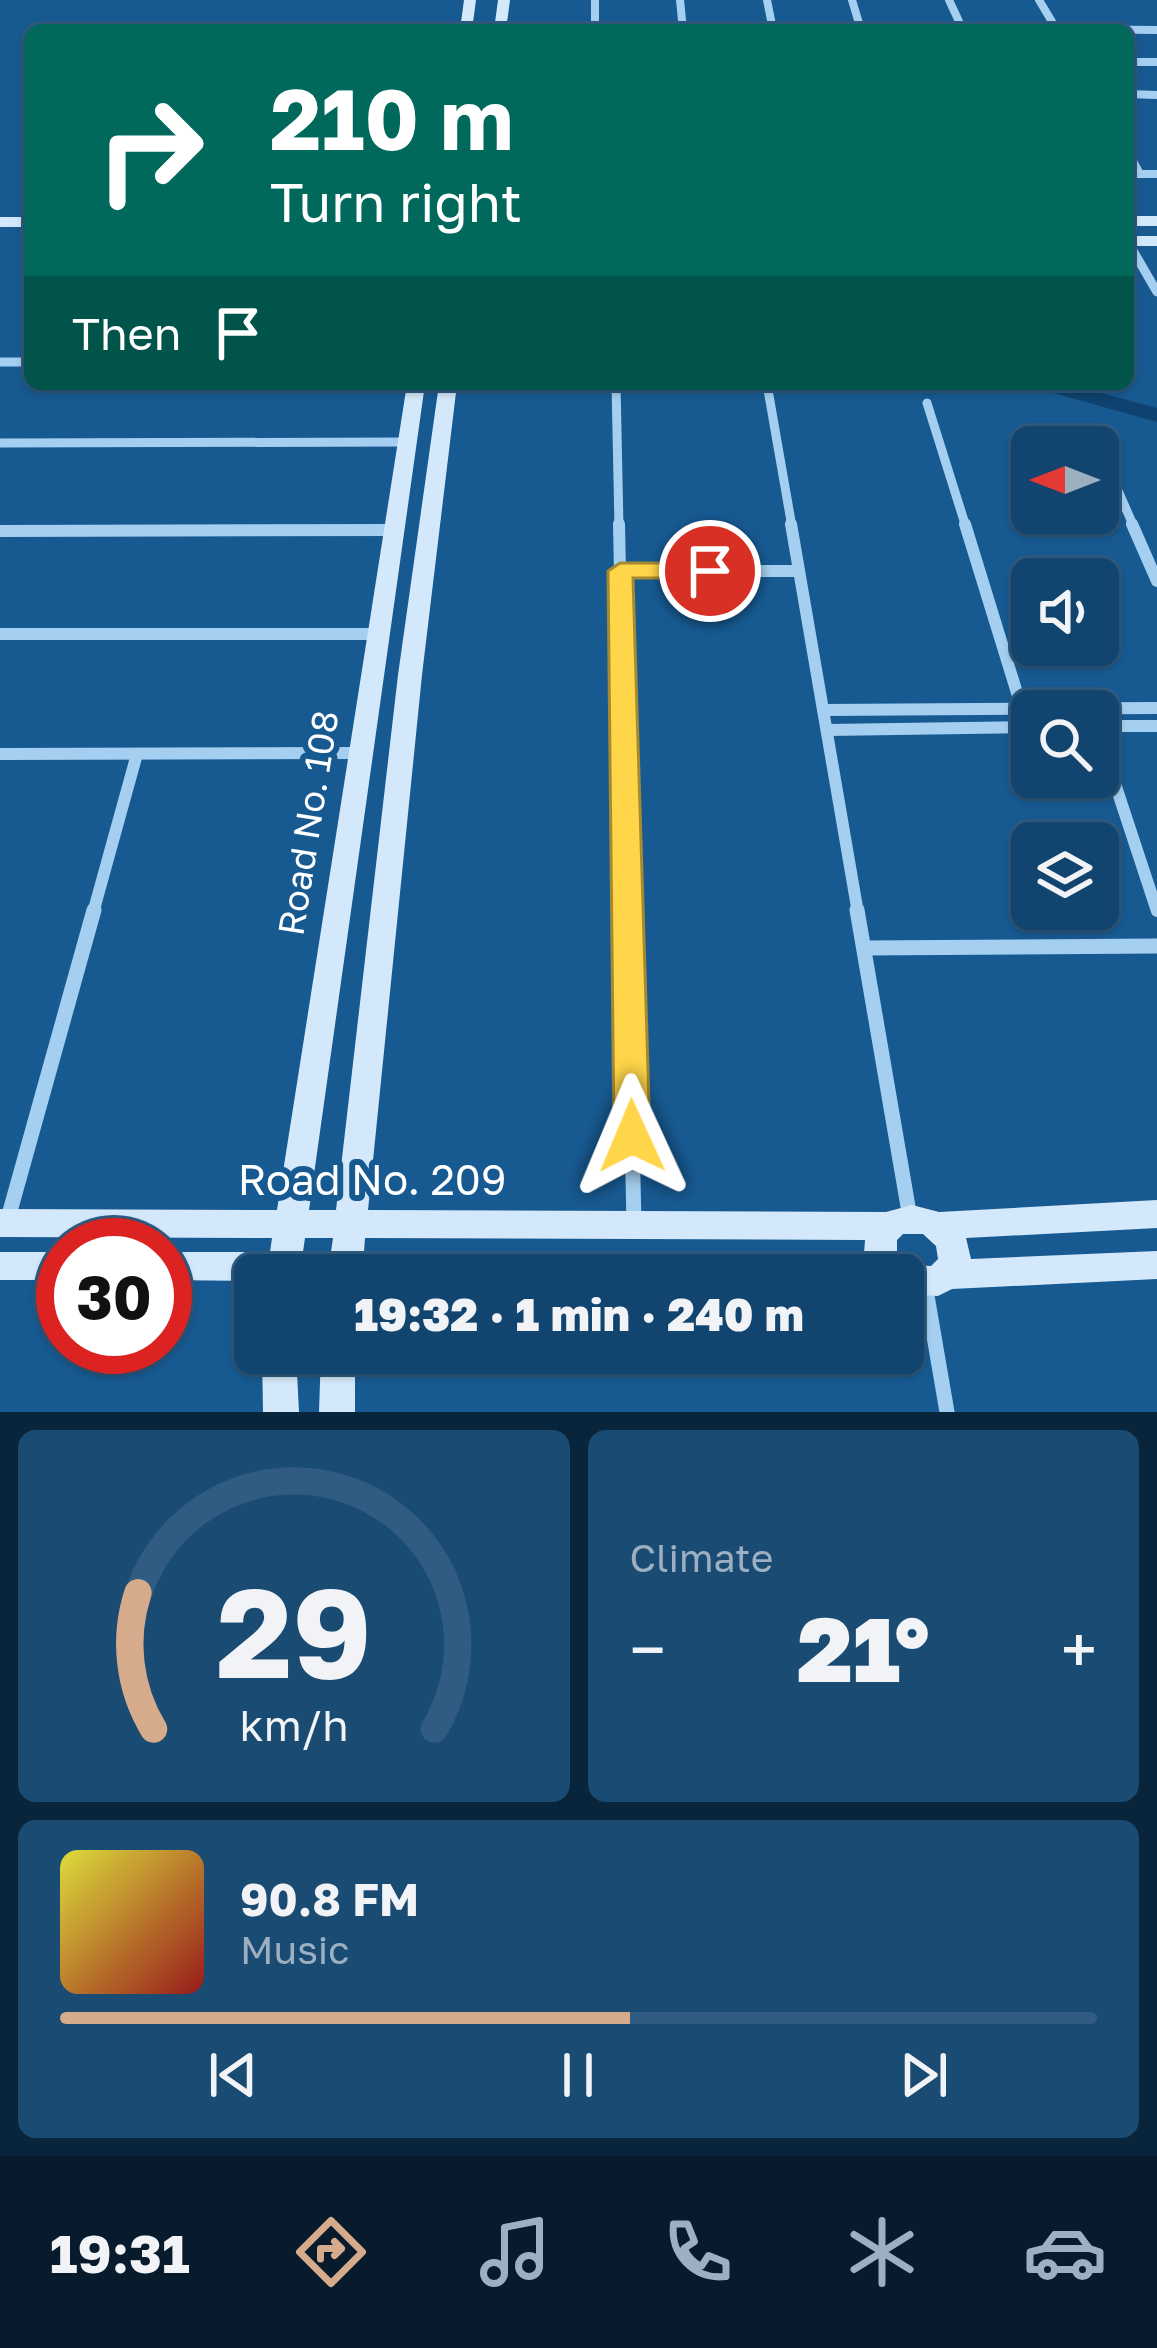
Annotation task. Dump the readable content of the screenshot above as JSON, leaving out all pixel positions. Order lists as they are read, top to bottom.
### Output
{
  "streets": {
    "street": ["Road No. 108", "Road No. 209"]
  },
  "crossings": [
    ["Road No. 108", "Road No. 209"]
  ],
  "north": "left",
  "page": {
    "turn": ["210 m", "Turn right"],
    "then": "Then",
    "limit": "30",
    "trip": "19:32 · 1 min · 240 m",
    "tile": "Climate",
    "heat": ["−", "21°", "+"],
    "song": ["90.8 FM", "Music"],
    "tabs": "19:31",
    "gauge": ["29", "km/h"]
  }
}
